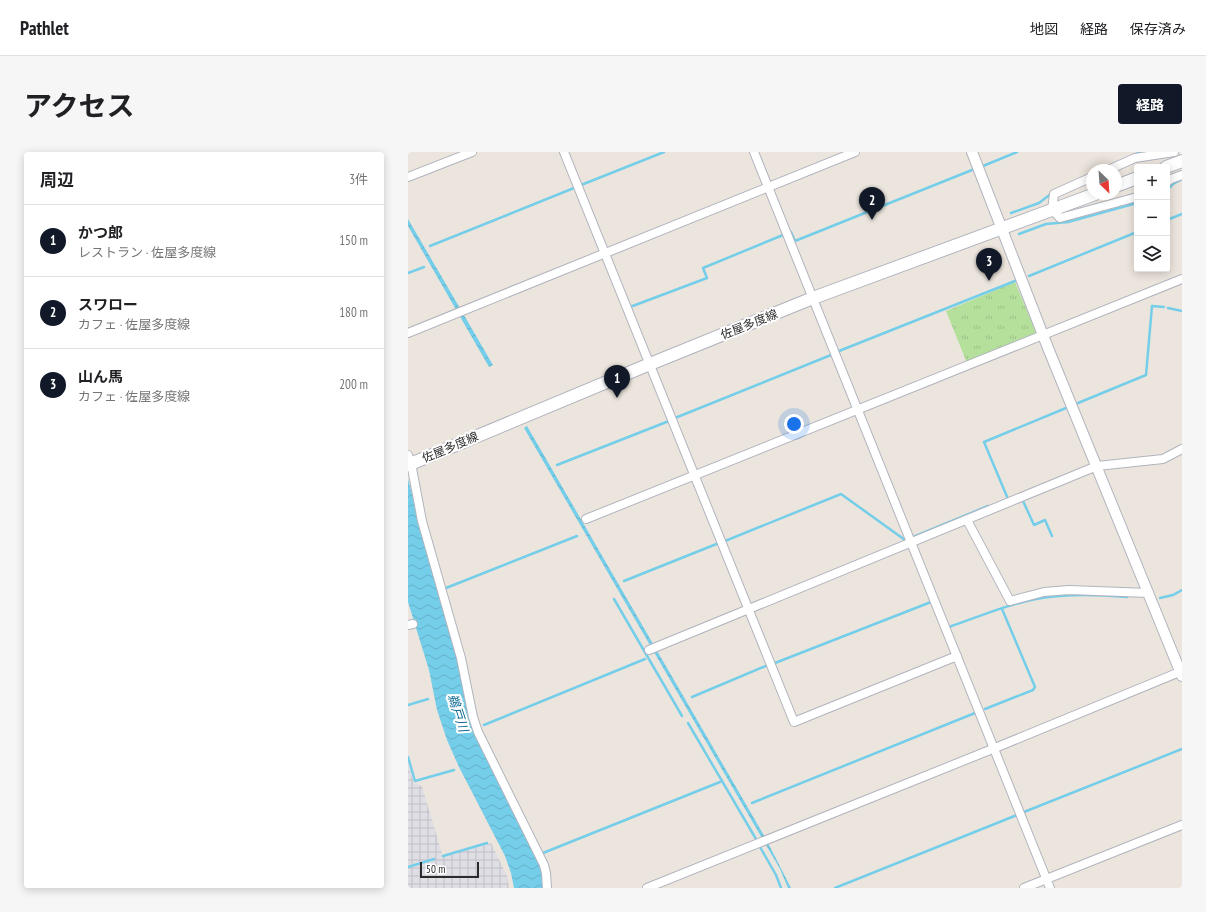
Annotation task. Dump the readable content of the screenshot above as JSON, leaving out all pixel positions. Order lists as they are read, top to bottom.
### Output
{
  "streets": {
    "main road": ["佐屋多度線"]
  },
  "water": ["鵜戸川"],
  "scale_bar": "50 m",
  "north": "bottom right",
  "page": {
    "header": "Pathlet",
    "nav": ["地図", "経路", "保存済み"],
    "title": "アクセス",
    "buttons": "経路",
    "heading": ["周辺", "3件"],
    "map_buttons": ["+", "−"],
    "pins": ["2", "3", "1"],
    "list": [
      {
        "mark": "1",
        "name": "かつ郎",
        "note": "レストラン · 佐屋多度線",
        "value": "150 m"
      },
      {
        "mark": "2",
        "name": "スワロー",
        "note": "カフェ · 佐屋多度線",
        "value": "180 m"
      },
      {
        "mark": "3",
        "name": "山ん馬",
        "note": "カフェ · 佐屋多度線",
        "value": "200 m"
      }
    ],
    "scale": "50 m"
  }
}
